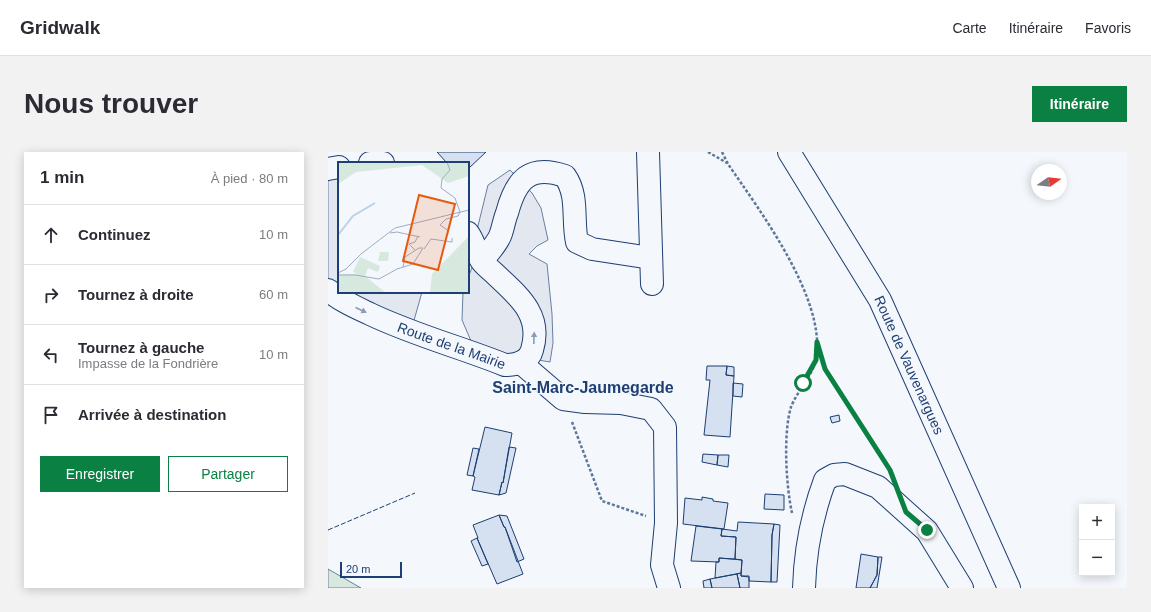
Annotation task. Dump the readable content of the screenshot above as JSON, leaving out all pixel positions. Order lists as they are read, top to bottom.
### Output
{
  "streets": {
    "main road": ["Route de la Mairie", "Route de Vauvenargues"]
  },
  "districts": ["Saint-Marc-Jaumegarde"],
  "scale_bar": "20 m",
  "north": "right",
  "page": {
    "header": "Gridwalk",
    "nav": ["Carte", "Itinéraire", "Favoris"],
    "buttons": [
      "Itinéraire",
      ["Enregistrer", "Partager"]
    ],
    "title": "Nous trouver",
    "heading": ["1 min", "À pied · 80 m"],
    "list": [
      ["Continuez", "10 m"],
      ["Tournez à droite", "60 m"],
      ["Tournez à gauche", "Impasse de la Fondrière", "10 m"],
      "Arrivée à destination"
    ],
    "map_buttons": ["+", "−"],
    "scale": "20 m"
  }
}
